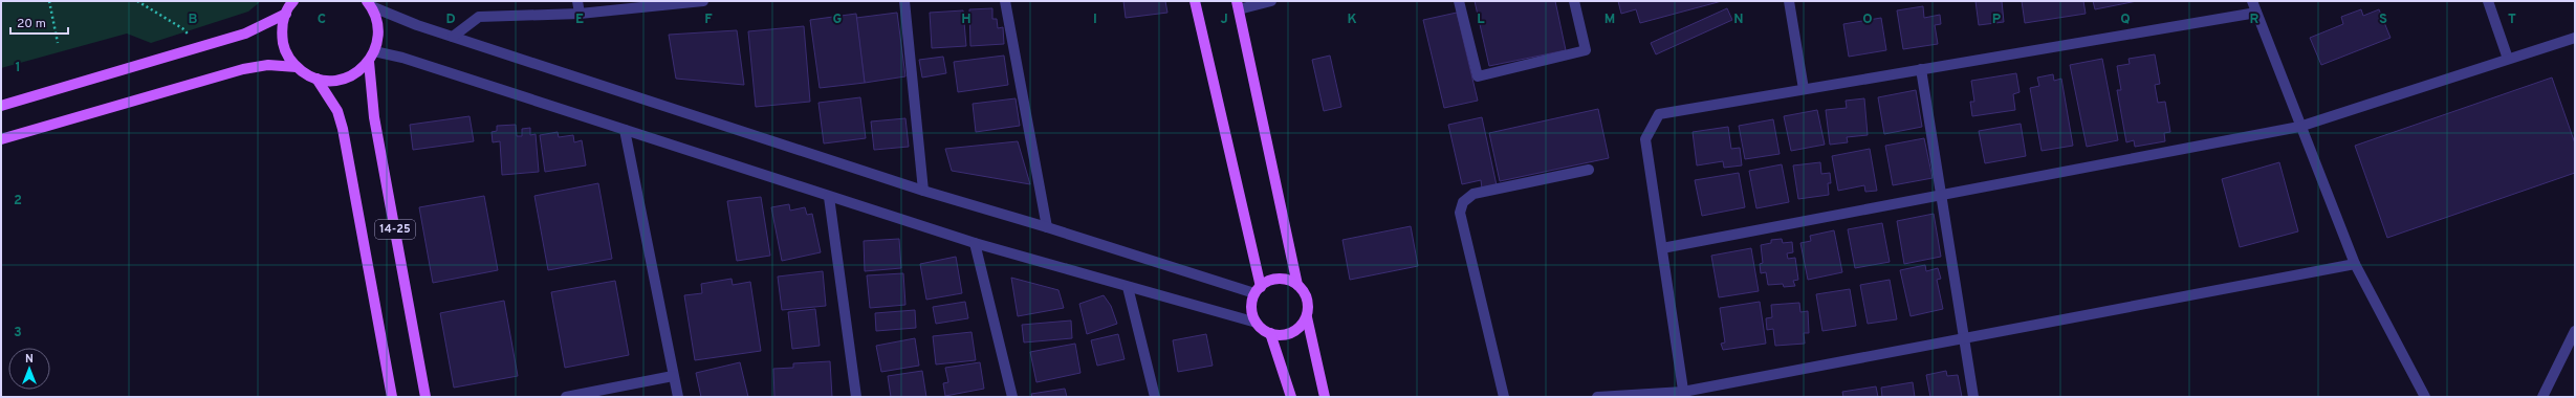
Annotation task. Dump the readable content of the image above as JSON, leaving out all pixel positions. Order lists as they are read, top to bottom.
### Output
{
  "streets": {
    "main road": ["14-25"]
  },
  "scale_bar": "20 m",
  "north": "top",
  "grid": {
    "columns": [
      "B",
      "C",
      "D",
      "E",
      "F",
      "G",
      "H",
      "I",
      "J",
      "K",
      "L",
      "M",
      "N",
      "O",
      "P",
      "Q",
      "R",
      "S",
      "T"
    ],
    "rows": ["1", "2", "3"]
  }
}
